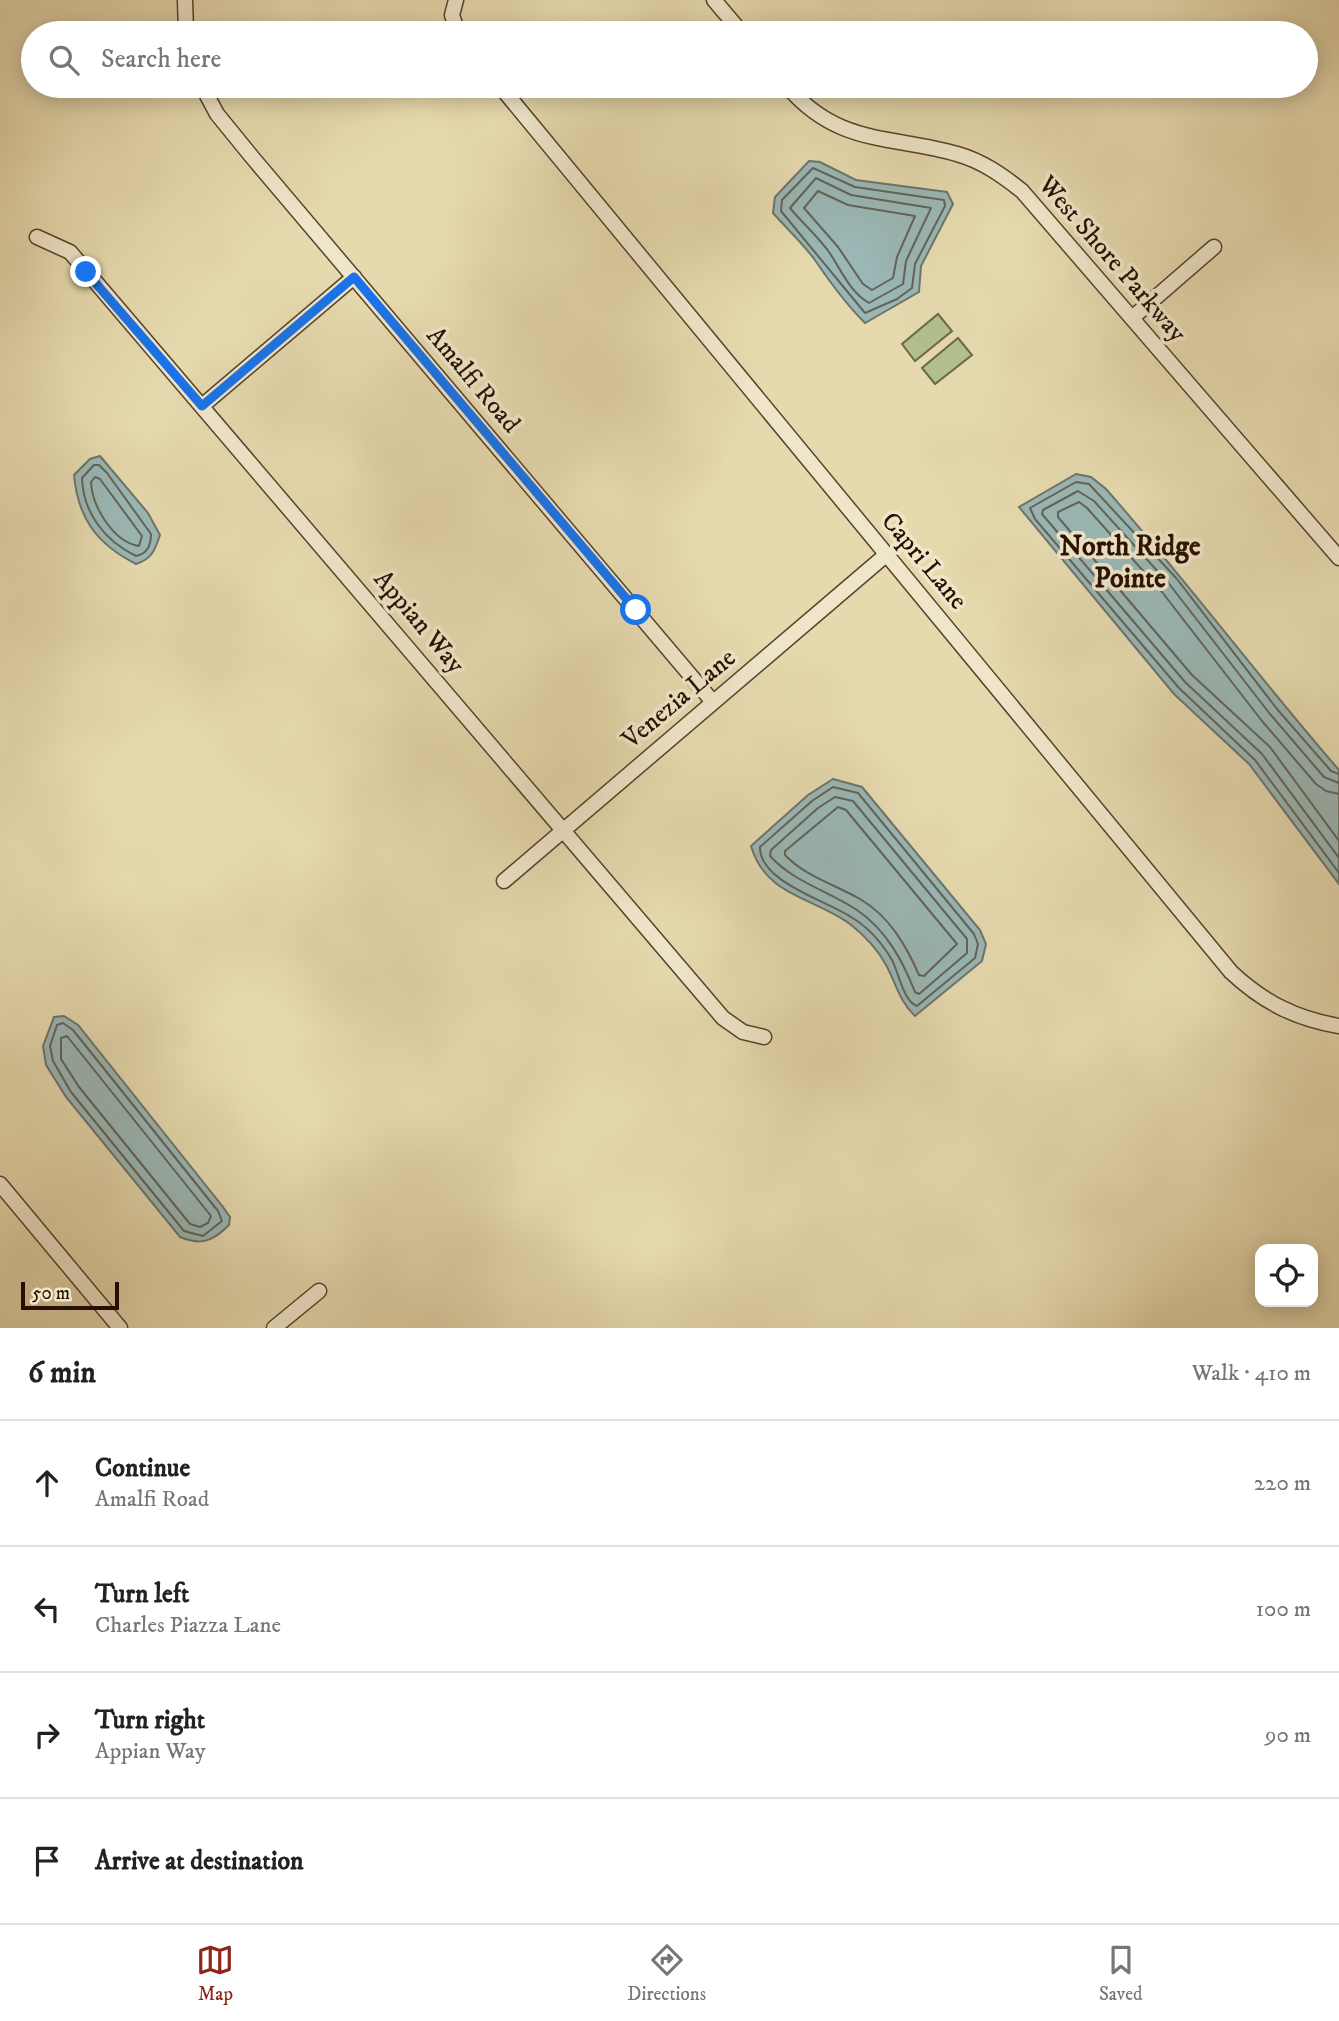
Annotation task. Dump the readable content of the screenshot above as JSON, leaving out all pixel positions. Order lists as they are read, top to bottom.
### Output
{
  "streets": {
    "street": [
      "West Shore Parkway",
      "Amalfi Road",
      "Capri Lane",
      "Appian Way",
      "Venezia Lane"
    ]
  },
  "crossings": [
    ["Amalfi Road", "Venezia Lane"],
    ["Capri Lane", "Venezia Lane"],
    ["Appian Way", "Venezia Lane"]
  ],
  "districts": ["North Ridge Pointe"],
  "scale_bar": "50 m",
  "page": {
    "search": "Search here",
    "scale": "50 m",
    "heading": ["6 min", "Walk · 410 m"],
    "list": [
      ["Continue", "Amalfi Road", "220 m"],
      ["Turn left", "Charles Piazza Lane", "100 m"],
      ["Turn right", "Appian Way", "90 m"],
      "Arrive at destination"
    ],
    "nav": ["Map", "Directions", "Saved"]
  }
}
